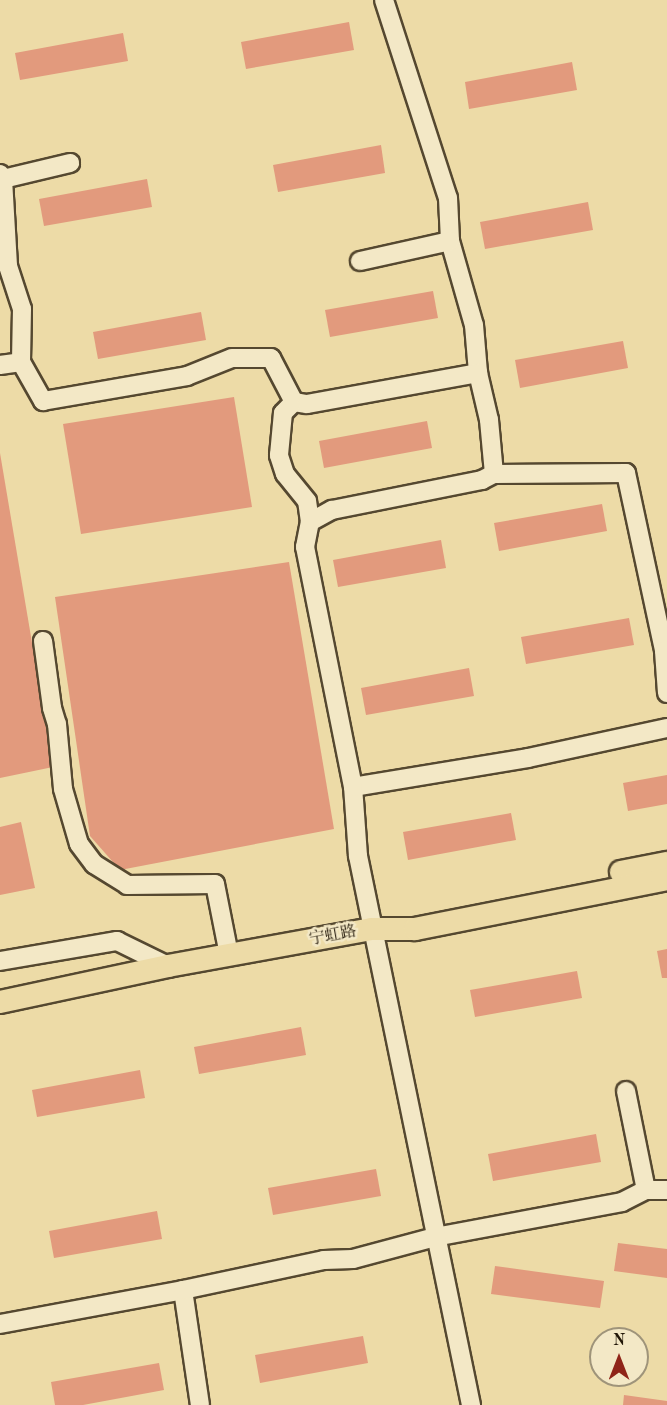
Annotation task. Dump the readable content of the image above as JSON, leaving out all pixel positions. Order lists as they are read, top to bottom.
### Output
{
  "streets": {
    "main road": ["宁虹路"]
  },
  "north": "top"
}
